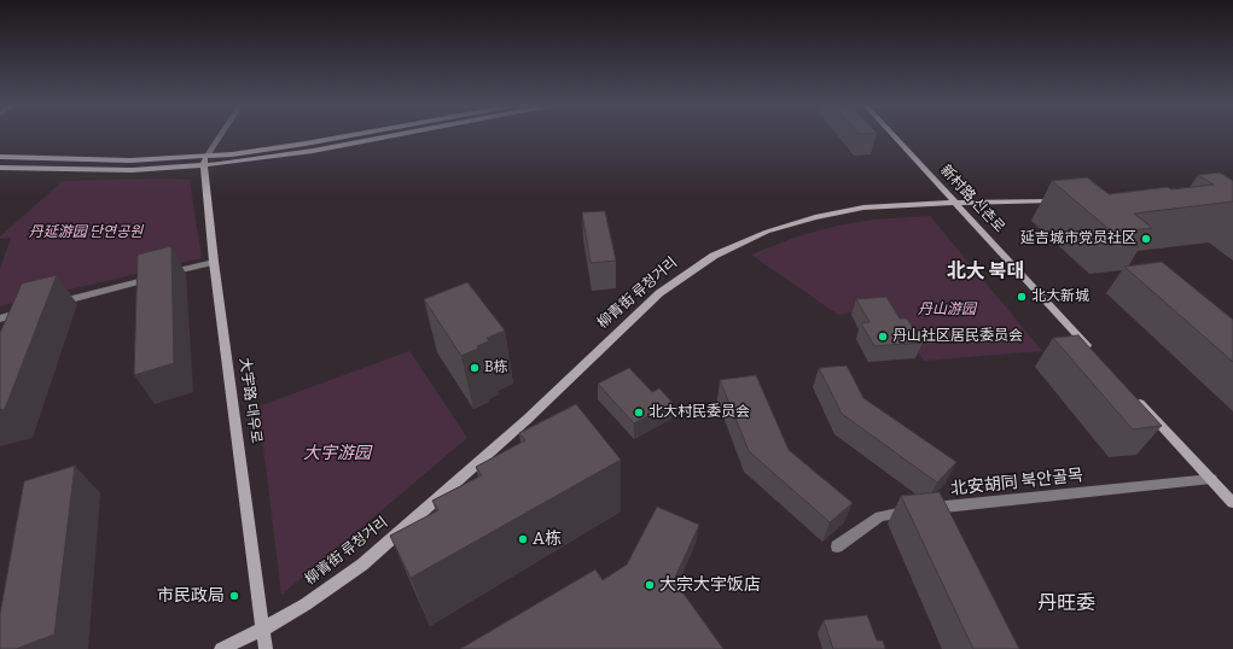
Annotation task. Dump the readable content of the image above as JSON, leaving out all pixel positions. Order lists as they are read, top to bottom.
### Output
{
  "streets": {
    "street": [
      "新村路 신촌로",
      "柳青街 류청거리",
      "大宇路 대우로",
      "北安胡同 북안골목"
    ]
  },
  "crossings": [
    ["新村路 신촌로", "柳青街 류청거리"],
    ["柳青街 류청거리", "大宇路 대우로"]
  ],
  "districts": ["北大 북대", "丹旺委"],
  "parks": ["丹延游园 단연공원", "丹山游园", "大宇游园"],
  "places": [
    "延吉城市党员社区",
    "北大新城",
    "丹山社区居民委员会",
    "B栋",
    "北大村民委员会",
    "A栋",
    "大宗大宇饭店",
    "市民政局"
  ]
}
